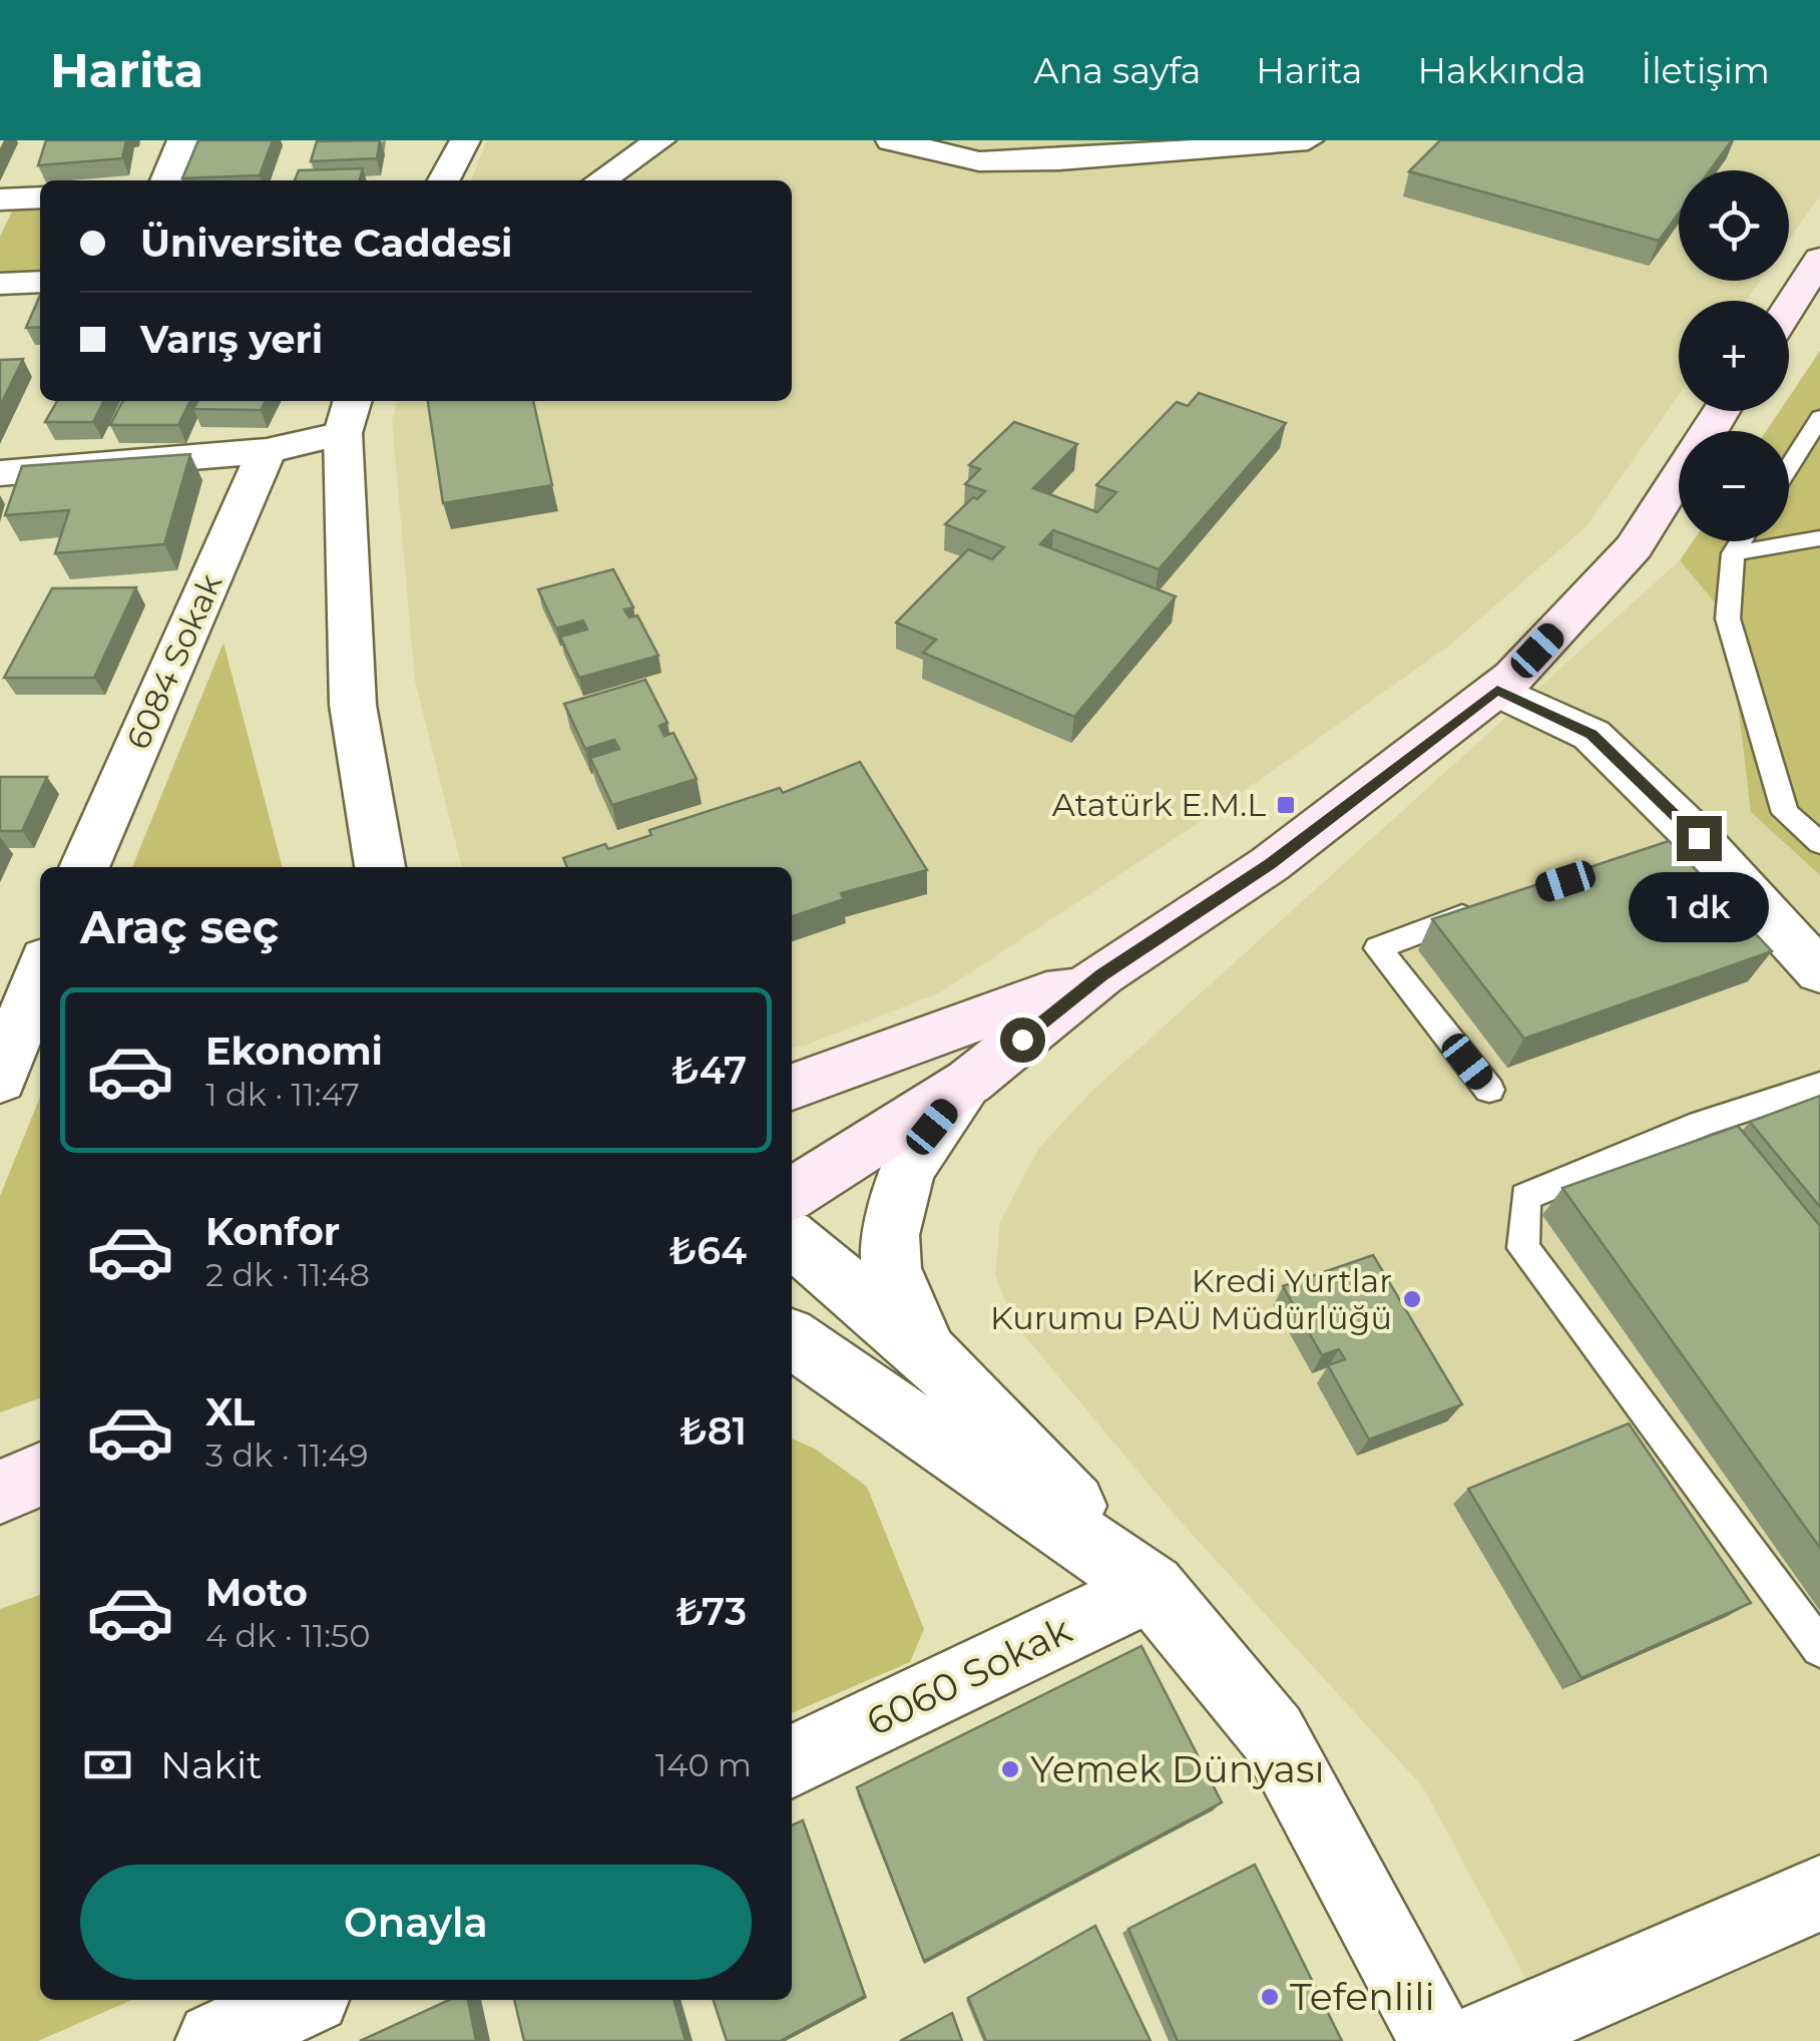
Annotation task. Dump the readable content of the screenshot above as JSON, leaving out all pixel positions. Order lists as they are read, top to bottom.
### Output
{
  "streets": {
    "street": ["6084 Sokak", "6060 Sokak"]
  },
  "places": {
    "transit": ["Atatürk E.M.L"],
    "other": ["Kredi Yurtlar Kurumu PAÜ Müdürlüğü", "Yemek Dünyası", "Tefenlili"]
  },
  "page": {
    "header": "Harita",
    "nav": [
      "Ana sayfa",
      "Harita",
      "Hakkında",
      "İletişim"
    ],
    "map_buttons": ["+", "−"],
    "banner": ["Üniversite Caddesi", "Varış yeri"],
    "heading": "Araç seç",
    "bubble": "1 dk",
    "list": [
      {
        "name": "Ekonomi",
        "note": "1 dk · 11:47",
        "value": "₺47"
      },
      {
        "name": "Konfor",
        "note": "2 dk · 11:48",
        "value": "₺64"
      },
      {
        "name": "XL",
        "note": "3 dk · 11:49",
        "value": "₺81"
      },
      {
        "name": "Moto",
        "note": "4 dk · 11:50",
        "value": "₺73"
      }
    ],
    "pay": ["Nakit", "140 m"],
    "buttons": "Onayla"
  }
}
